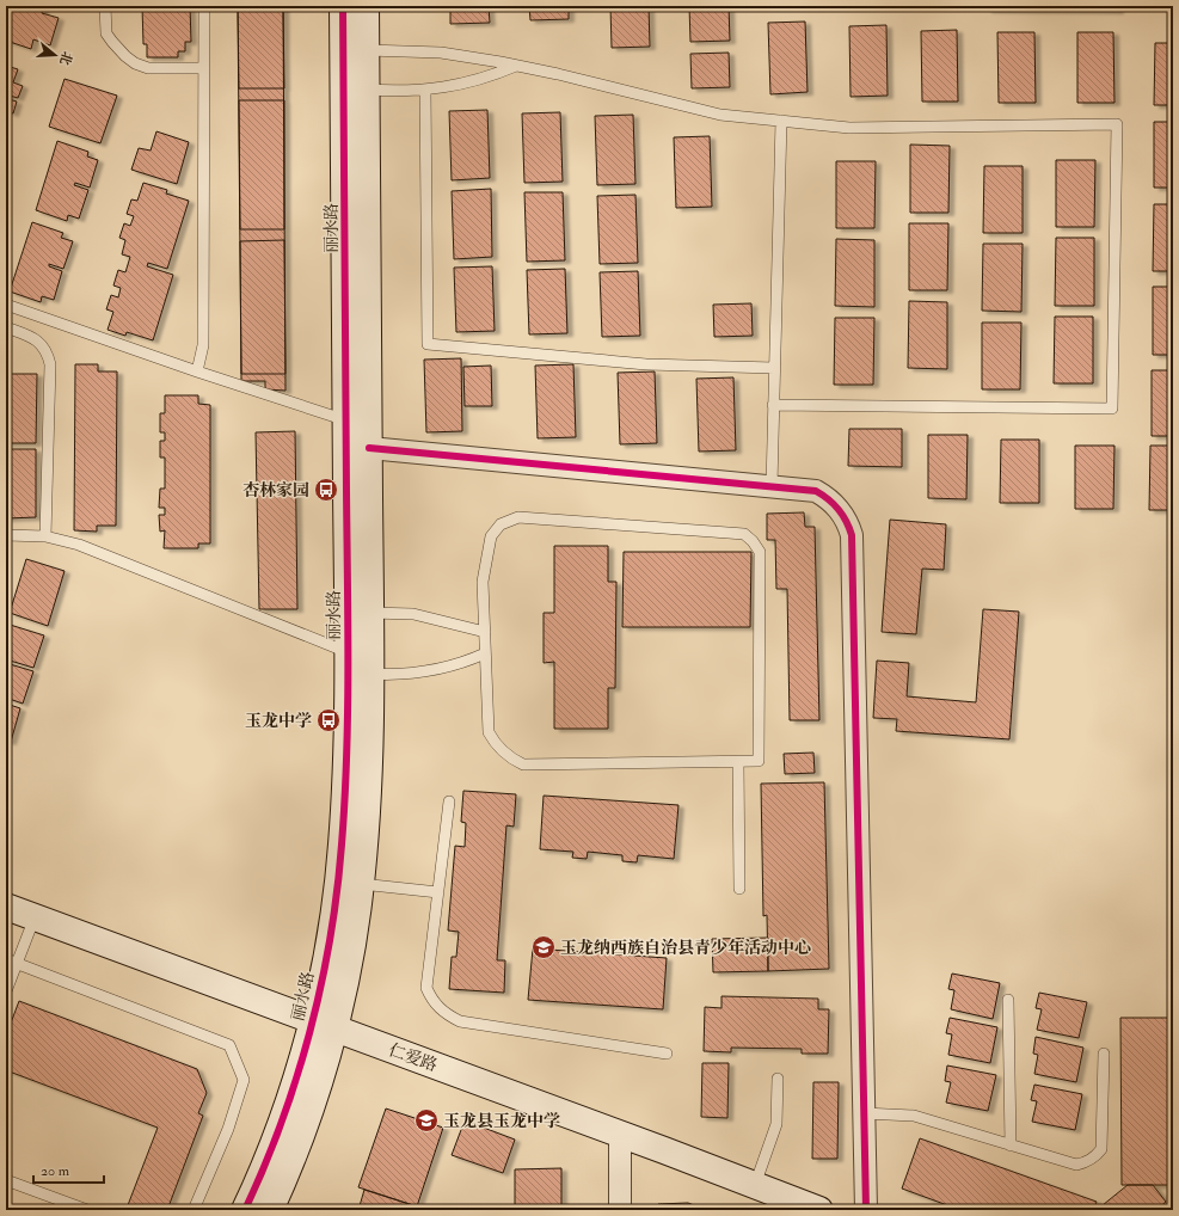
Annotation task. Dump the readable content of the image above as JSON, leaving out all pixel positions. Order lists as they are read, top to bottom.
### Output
{
  "streets": {
    "street": ["丽水路", "仁爱路"]
  },
  "crossings": [
    ["丽水路", "仁爱路"]
  ],
  "places": {
    "bus stop": ["杏林家园", "玉龙中学"],
    "school or university": ["玉龙纳西族自治县青少年活动中心", "玉龙县玉龙中学"]
  },
  "scale_bar": "20 m",
  "north": "right"
}
